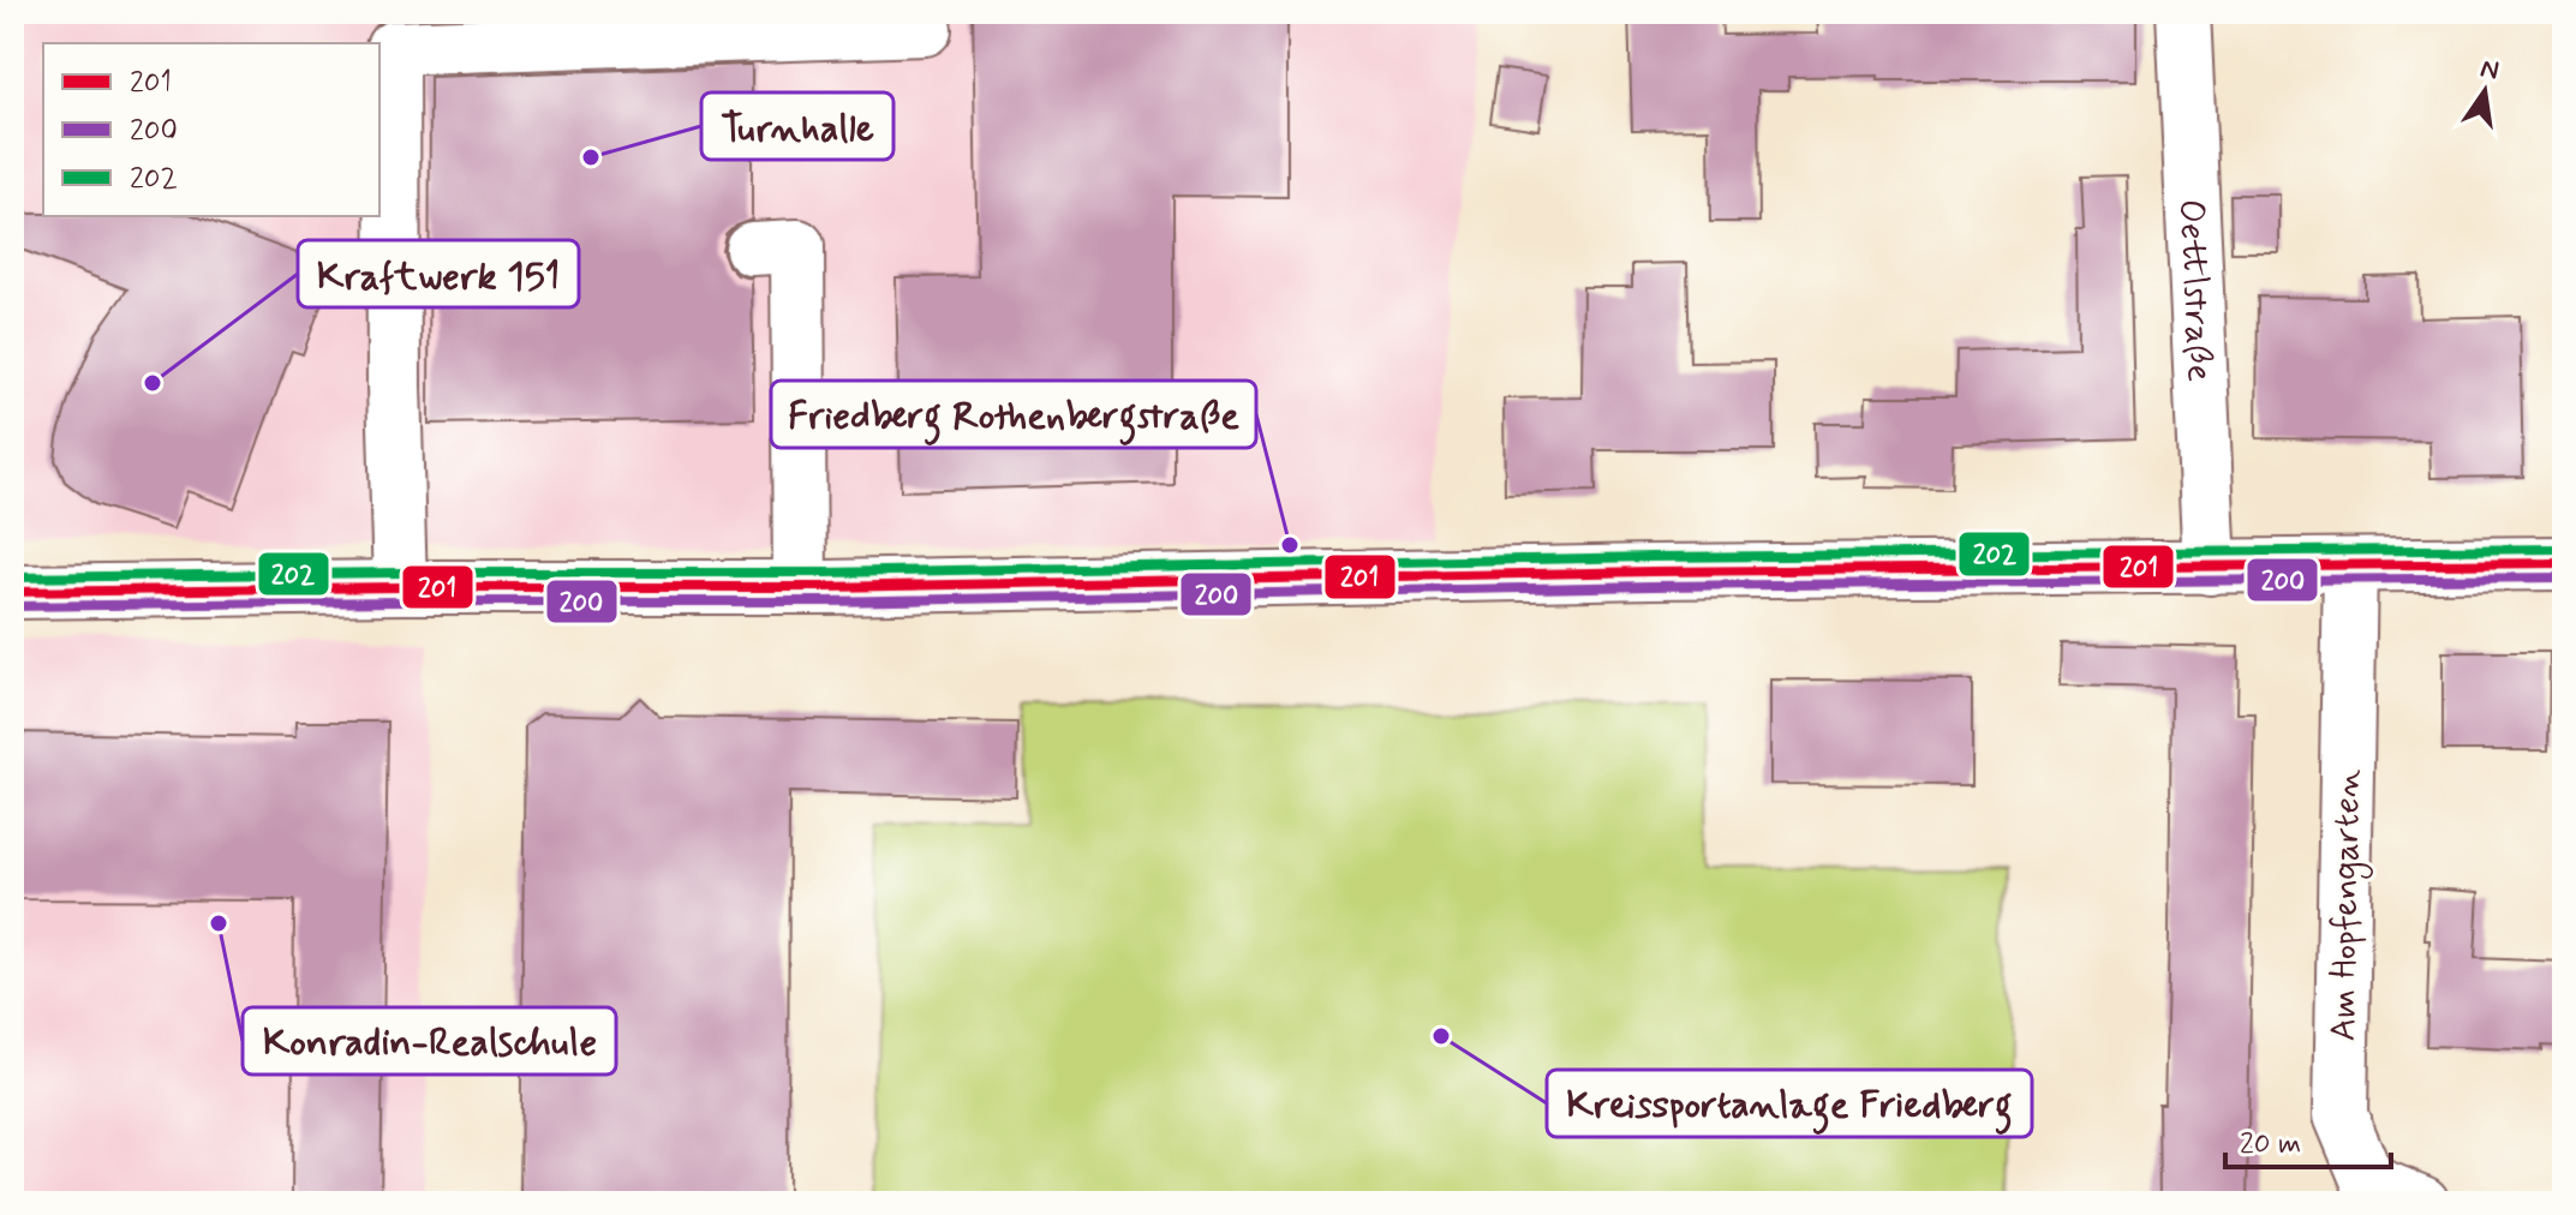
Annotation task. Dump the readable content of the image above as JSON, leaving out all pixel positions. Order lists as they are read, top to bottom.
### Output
{
  "streets": {
    "street": ["Oettlstraße", "Am Hopfengarten"]
  },
  "places": [
    "Turnhalle",
    "Kraftwerk 151",
    "Friedberg Rothenbergstraße",
    "Konradin-Realschule",
    "Kreissportanlage Friedberg"
  ],
  "lines": ["transit line 202", "transit line 201", "transit line 200"],
  "legend": ["201", "200", "202"],
  "scale_bar": "20 m",
  "north": "top"
}
